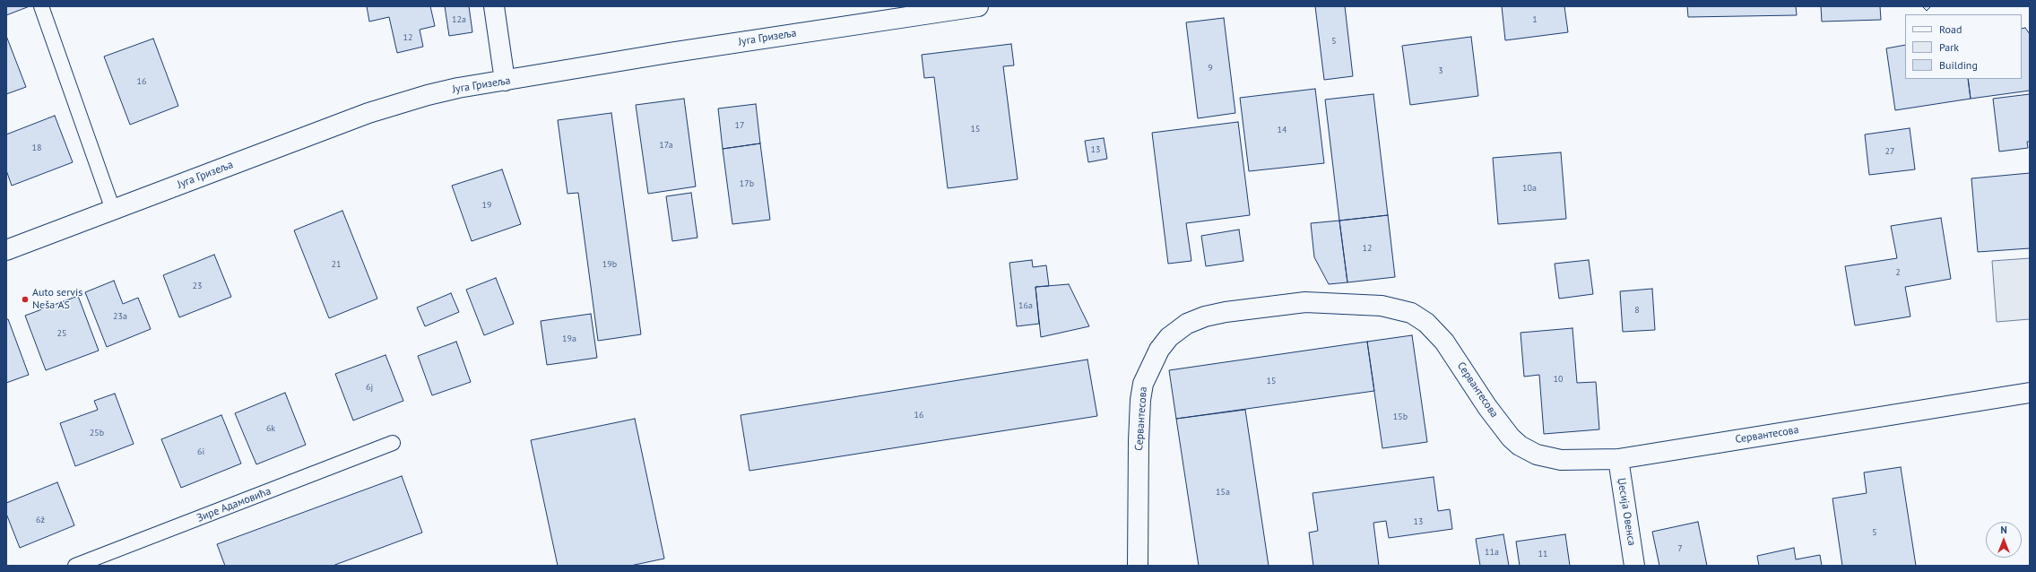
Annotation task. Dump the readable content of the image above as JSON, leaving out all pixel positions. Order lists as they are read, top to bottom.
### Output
{
  "streets": {
    "street": ["Југа Гризеља", "Сервантесова", "Џесија Овенса"],
    "lane": ["Зире Адамовића"]
  },
  "crossings": [
    ["Сервантесова", "Џесија Овенса"]
  ],
  "places": ["Auto servis Neša AS"],
  "house_numbers": [
    "12a",
    "1",
    "12",
    "5",
    "9",
    "3",
    "16",
    "17",
    "15",
    "14",
    "17a",
    "18",
    "13",
    "27",
    "17b",
    "10a",
    "19",
    "12",
    "21",
    "19b",
    "2",
    "23",
    "16a",
    "8",
    "23a",
    "25",
    "19a",
    "10",
    "15",
    "6j",
    "16",
    "15b",
    "6k",
    "25b",
    "6i",
    "15a",
    "6ž",
    "13",
    "5",
    "7",
    "11a",
    "11"
  ],
  "legend": ["Road", "Park", "Building"],
  "north": "top"
}
